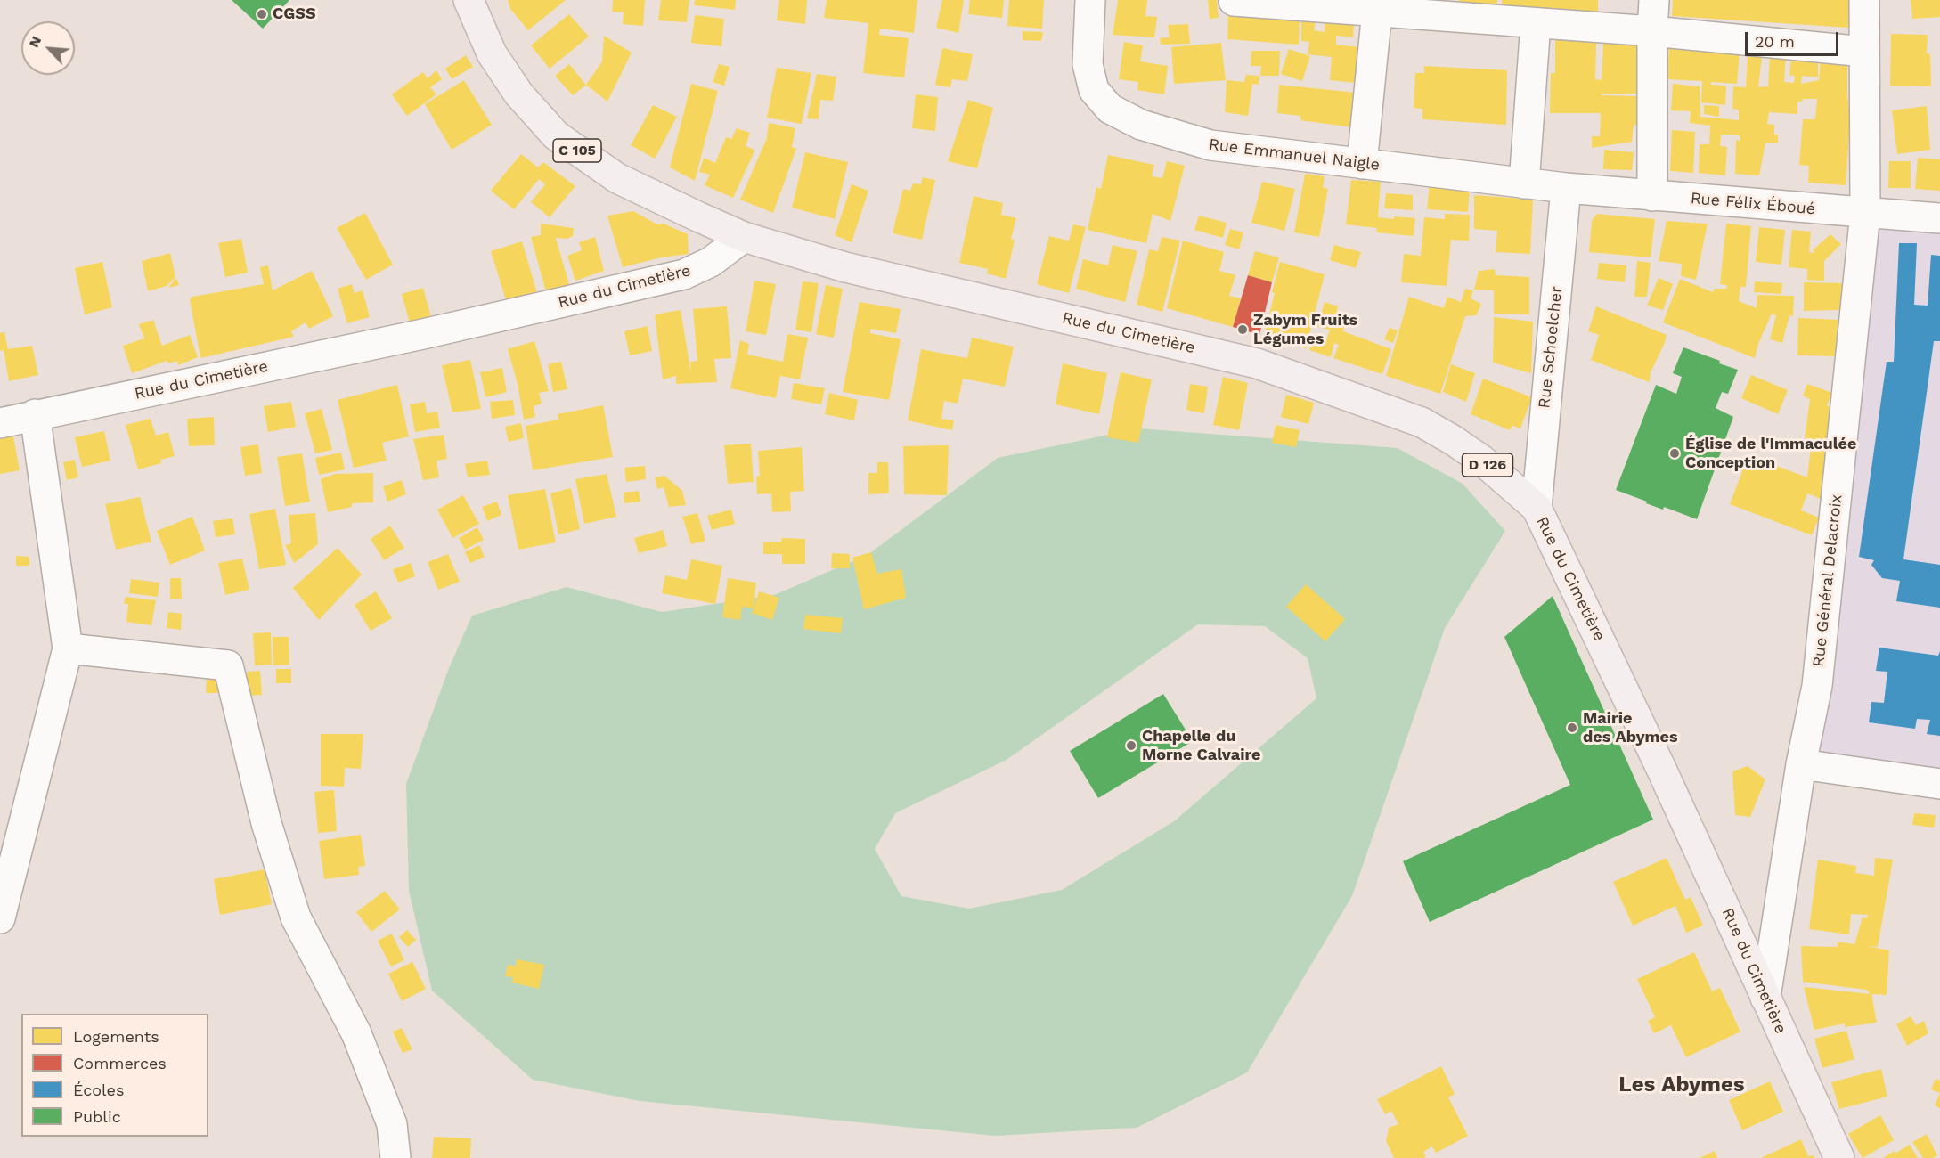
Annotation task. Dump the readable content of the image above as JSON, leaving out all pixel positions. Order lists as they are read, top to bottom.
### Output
{
  "streets": {
    "main road": ["C 105", "Rue du Cimetière", "D 126"],
    "street": [
      "Rue Emmanuel Naigle",
      "Rue Félix Éboué",
      "Rue Schoelcher",
      "Rue Général Delacroix"
    ]
  },
  "crossings": [
    ["C 105", "Rue du Cimetière"],
    ["Rue Emmanuel Naigle", "Rue Félix Éboué"],
    ["Rue Emmanuel Naigle", "Rue Schoelcher"],
    ["Rue Félix Éboué", "Rue Schoelcher"],
    ["Rue Félix Éboué", "Rue Général Delacroix"],
    ["Rue du Cimetière", "Rue Schoelcher"],
    ["Rue du Cimetière", "Rue Général Delacroix"]
  ],
  "districts": ["Les Abymes"],
  "places": [
    "CGSS",
    "Zabym Fruits Légumes",
    "Église de l'Immaculée Conception",
    "Mairie des Abymes",
    "Chapelle du Morne Calvaire"
  ],
  "legend": [
    "Logements",
    "Commerces",
    "Écoles",
    "Public"
  ],
  "scale_bar": "20 m",
  "north": "top left"
}
